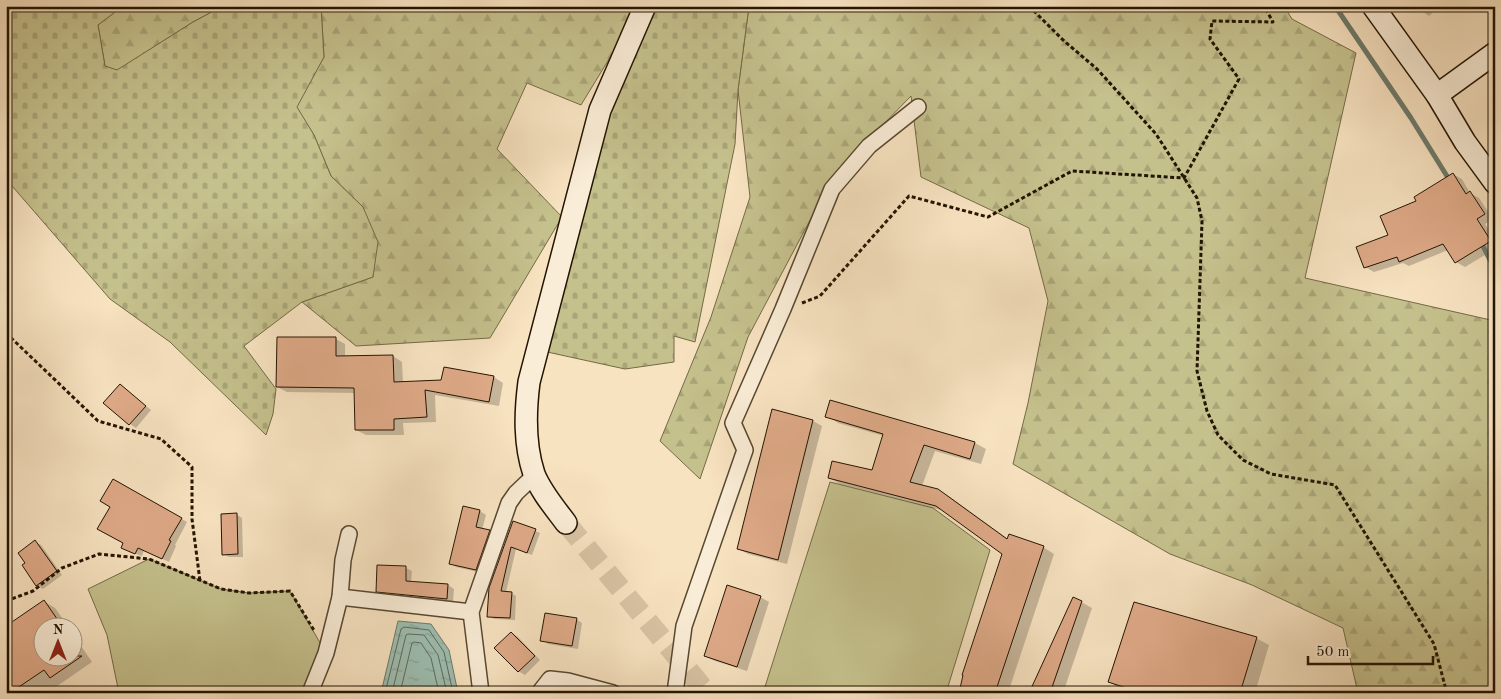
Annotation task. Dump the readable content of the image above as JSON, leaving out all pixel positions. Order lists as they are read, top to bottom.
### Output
{
  "scale_bar": "50 m",
  "north": "top"
}
